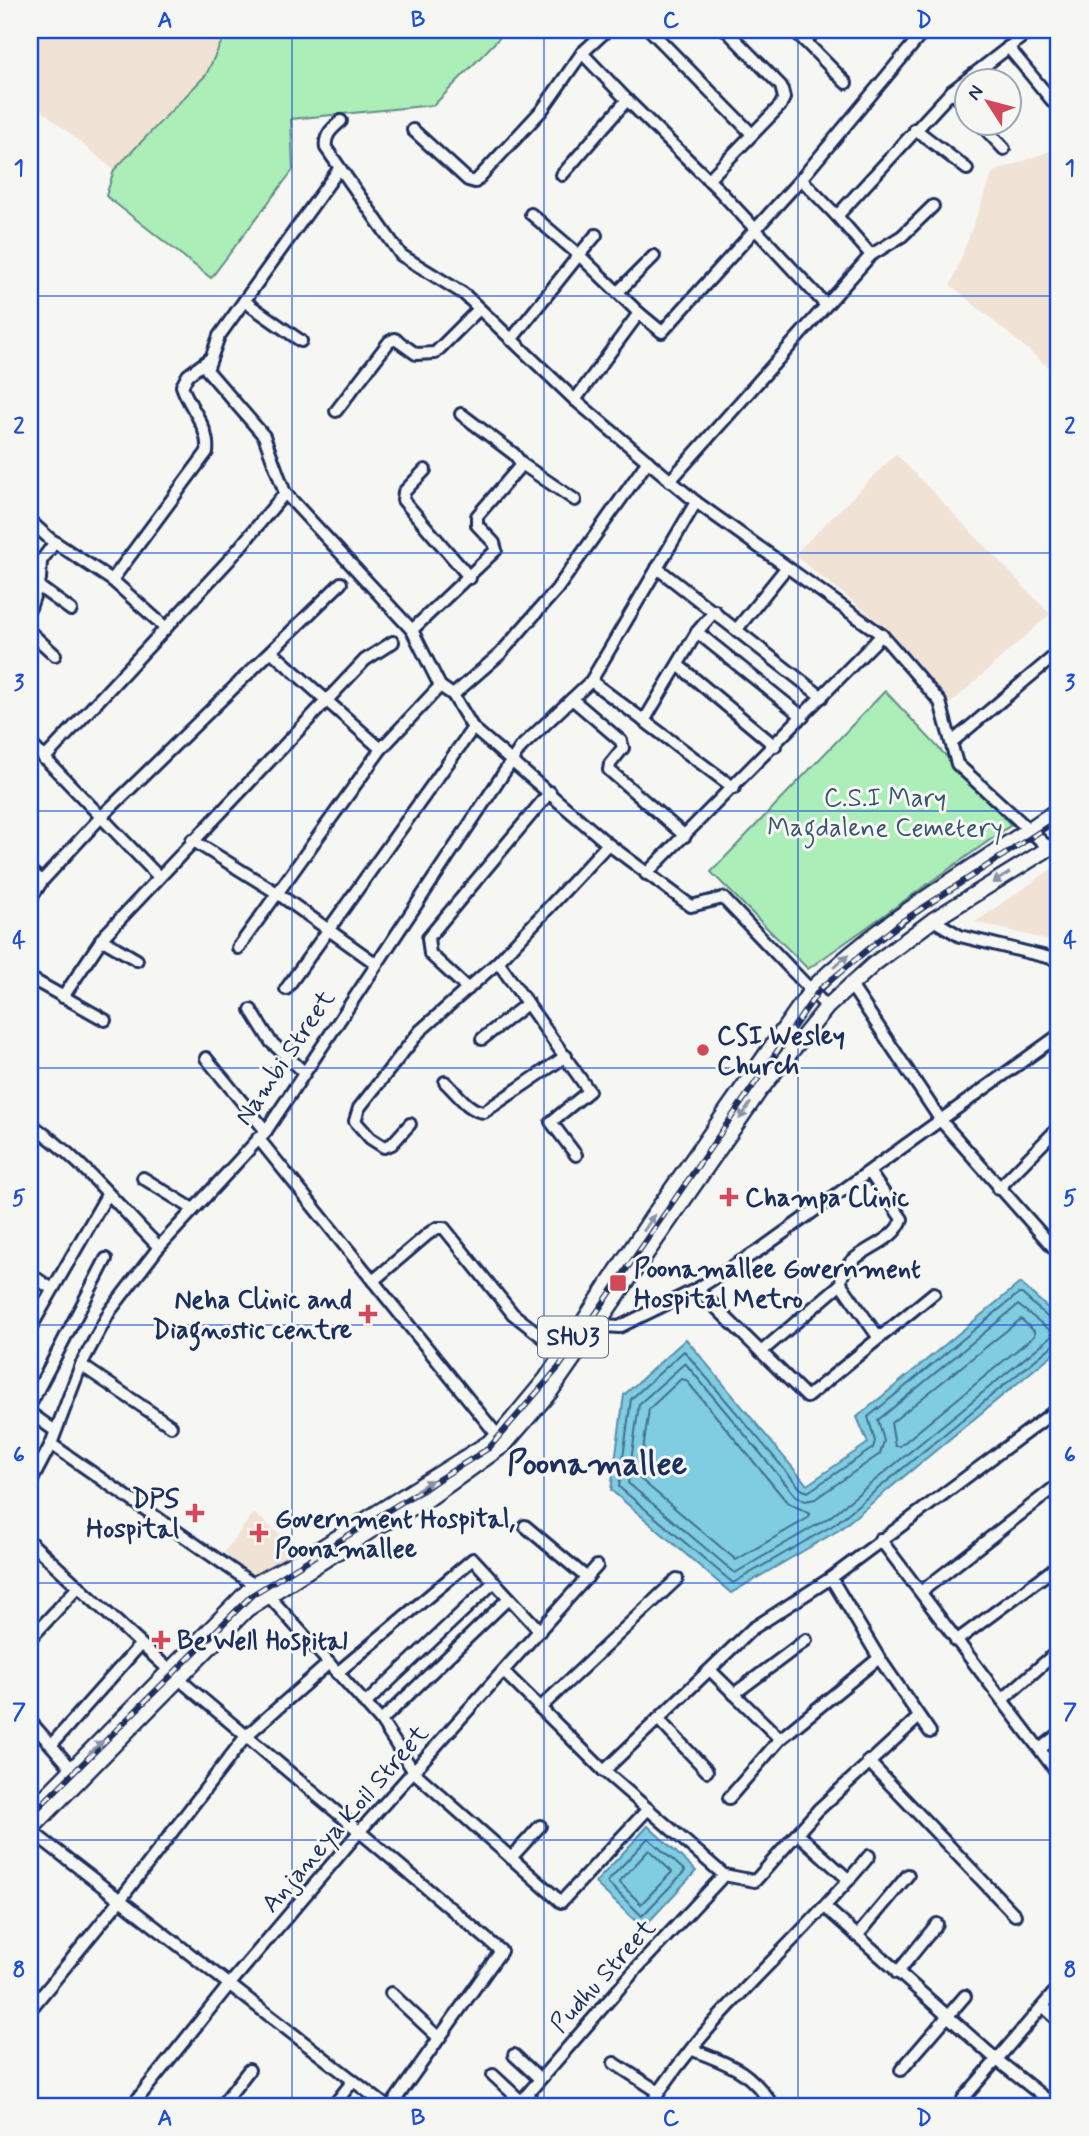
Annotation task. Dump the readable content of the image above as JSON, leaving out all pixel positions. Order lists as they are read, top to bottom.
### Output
{
  "streets": {
    "main road": ["SHU3"],
    "street": ["Nambi Street", "Anjaneya Koil Street", "Pudhu Street"]
  },
  "districts": ["Poonamallee"],
  "parks": ["C.S.I Mary Magdalene Cemetery"],
  "places": {
    "other": ["CSI Wesley Church"],
    "health": [
      "Champa Clinic",
      "Neha Clinic and Diagnostic centre",
      "DPS Hospital",
      "Government Hospital, Poonamallee",
      "Be Well Hospital"
    ],
    "transit": ["Poonamallee Government Hospital Metro"]
  },
  "north": "top left",
  "grid": {
    "columns": [
      "A",
      "B",
      "C",
      "D"
    ],
    "rows": [
      "1",
      "2",
      "3",
      "4",
      "5",
      "6",
      "7",
      "8"
    ]
  }
}
